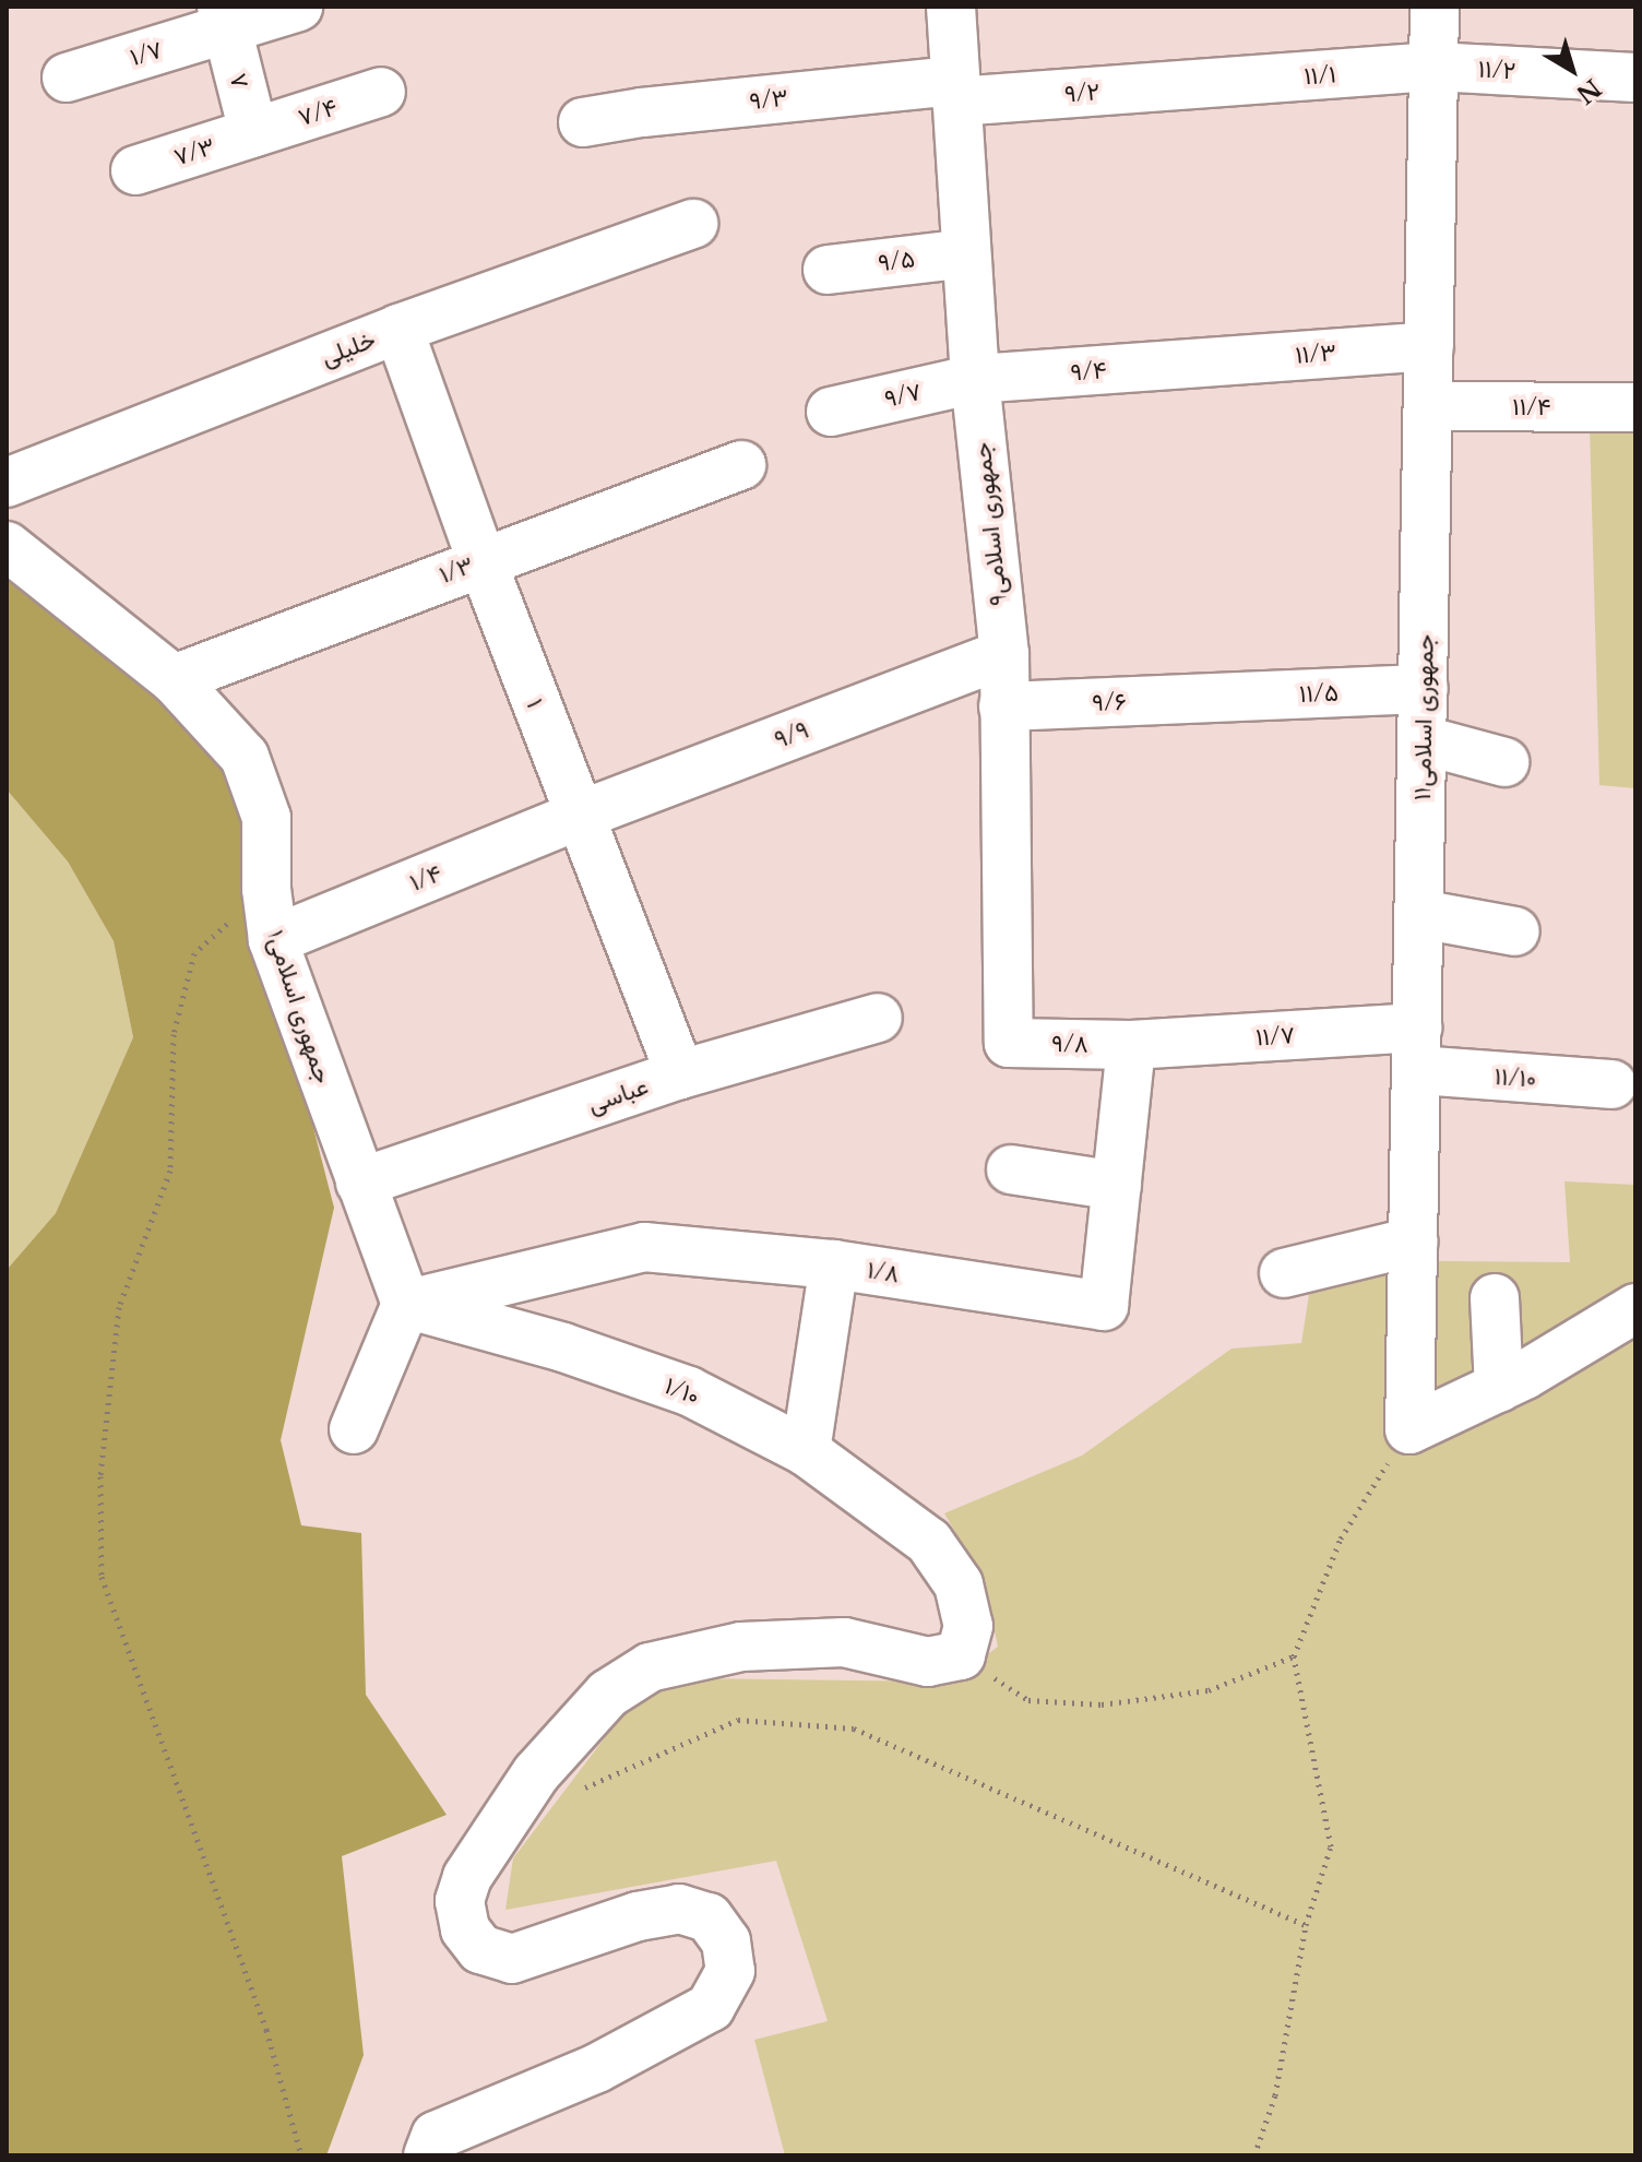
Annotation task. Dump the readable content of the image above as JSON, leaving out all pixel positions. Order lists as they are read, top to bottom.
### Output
{
  "streets": {
    "street": [
      "۱/۷",
      "۱۱/۲",
      "۱۱/۱",
      "۷",
      "۹/۲",
      "۹/۳",
      "۷/۴",
      "۷/۳",
      "۹/۵",
      "خلیلی",
      "۱۱/۳",
      "۹/۴",
      "۹/۷",
      "۱۱/۴",
      "جمهوری اسلامی۹",
      "۱/۳",
      "۱۱/۵",
      "۹/۶",
      "۱",
      "جمهوری اسلامی۱۱",
      "۹/۹",
      "۱/۴",
      "جمهوری اسلامی۱",
      "۱۱/۷",
      "۹/۸",
      "۱۱/۱۰",
      "عباسی",
      "۱/۸",
      "۱/۱۰"
    ]
  },
  "crossings": [
    ["۱/۷", "۷"],
    ["۱۱/۲", "۱۱/۱"],
    ["۱۱/۲", "جمهوری اسلامی۱۱"],
    ["۱۱/۱", "۹/۲"],
    ["۱۱/۱", "جمهوری اسلامی۱۱"],
    ["۷", "۷/۴"],
    ["۷", "۷/۳"],
    ["۹/۲", "۹/۳"],
    ["۹/۲", "جمهوری اسلامی۹"],
    ["۹/۳", "جمهوری اسلامی۹"],
    ["۷/۴", "۷/۳"],
    ["۹/۵", "جمهوری اسلامی۹"],
    ["خلیلی", "۱"],
    ["۱۱/۳", "۹/۴"],
    ["۱۱/۳", "جمهوری اسلامی۱۱"],
    ["۹/۴", "۹/۷"],
    ["۹/۴", "جمهوری اسلامی۹"],
    ["۹/۷", "جمهوری اسلامی۹"],
    ["۱۱/۴", "جمهوری اسلامی۱۱"],
    ["جمهوری اسلامی۹", "۹/۶"],
    ["جمهوری اسلامی۹", "۹/۹"],
    ["جمهوری اسلامی۹", "۹/۸"],
    ["۱/۳", "۱"],
    ["۱/۳", "جمهوری اسلامی۱"],
    ["۱۱/۵", "۹/۶"],
    ["۱۱/۵", "جمهوری اسلامی۱۱"],
    ["۱", "۹/۹"],
    ["۱", "۱/۴"],
    ["۱", "عباسی"],
    ["جمهوری اسلامی۱۱", "۱۱/۷"],
    ["جمهوری اسلامی۱۱", "۱۱/۱۰"],
    ["۹/۹", "۱/۴"],
    ["۱/۴", "جمهوری اسلامی۱"],
    ["جمهوری اسلامی۱", "عباسی"],
    ["جمهوری اسلامی۱", "۱/۸"],
    ["جمهوری اسلامی۱", "۱/۱۰"],
    ["۱۱/۷", "۹/۸"],
    ["۱۱/۷", "۱۱/۱۰"],
    ["۱۱/۷", "۱/۸"],
    ["۹/۸", "۱/۸"],
    ["۱/۸", "۱/۱۰"]
  ],
  "north": "bottom right"
}
